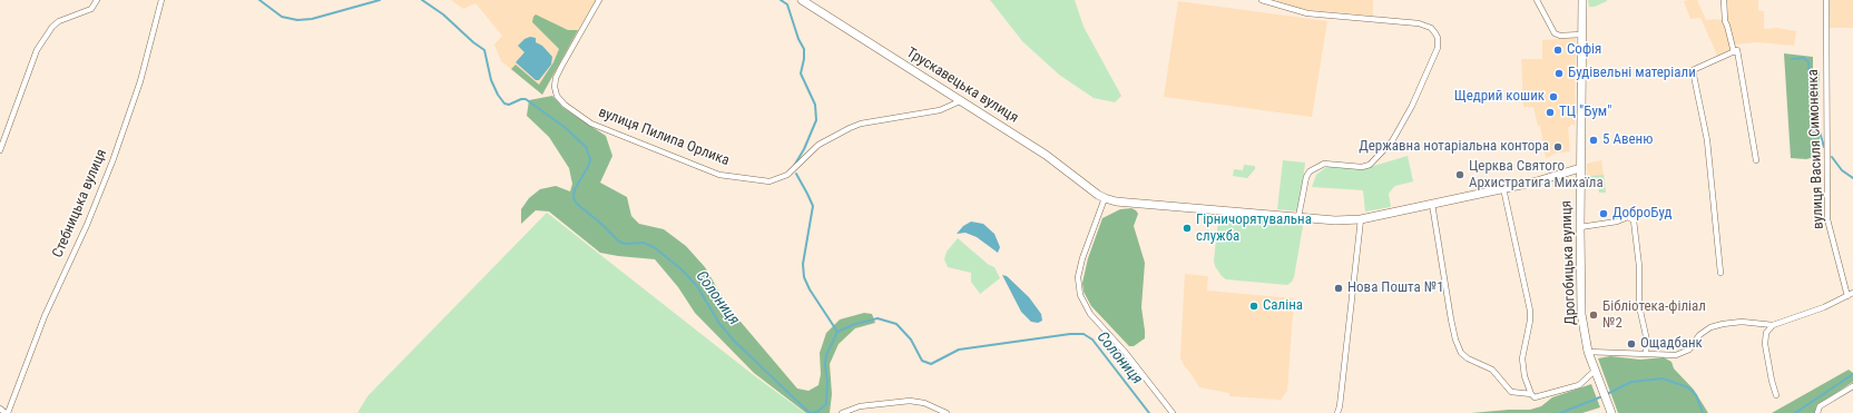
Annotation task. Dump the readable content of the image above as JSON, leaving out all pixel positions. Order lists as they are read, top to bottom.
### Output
{
  "streets": {
    "street": [
      "Трускавецька вулиця",
      "вулиця Пилипа Орлика",
      "вулиця Василя Симоненка",
      "Стебницька вулиця",
      "Дрогобицька вулиця"
    ]
  },
  "crossings": [
    ["Трускавецька вулиця", "вулиця Пилипа Орлика"],
    ["Трускавецька вулиця", "Дрогобицька вулиця"]
  ],
  "water": ["Солониця"],
  "places": [
    "Софія",
    "Будівельні матеріали",
    "Щедрий кошик",
    "ТЦ \"Бум\"",
    "5 Авеню",
    "Державна нотаріальна контора",
    "Церква Святого Архистратига Михаїла",
    "ДоброБуд",
    "Гірничорятувальна служба",
    "Нова Пошта №1",
    "Саліна",
    "Бібліотека-філіал №2",
    "Ощадбанк"
  ]
}
